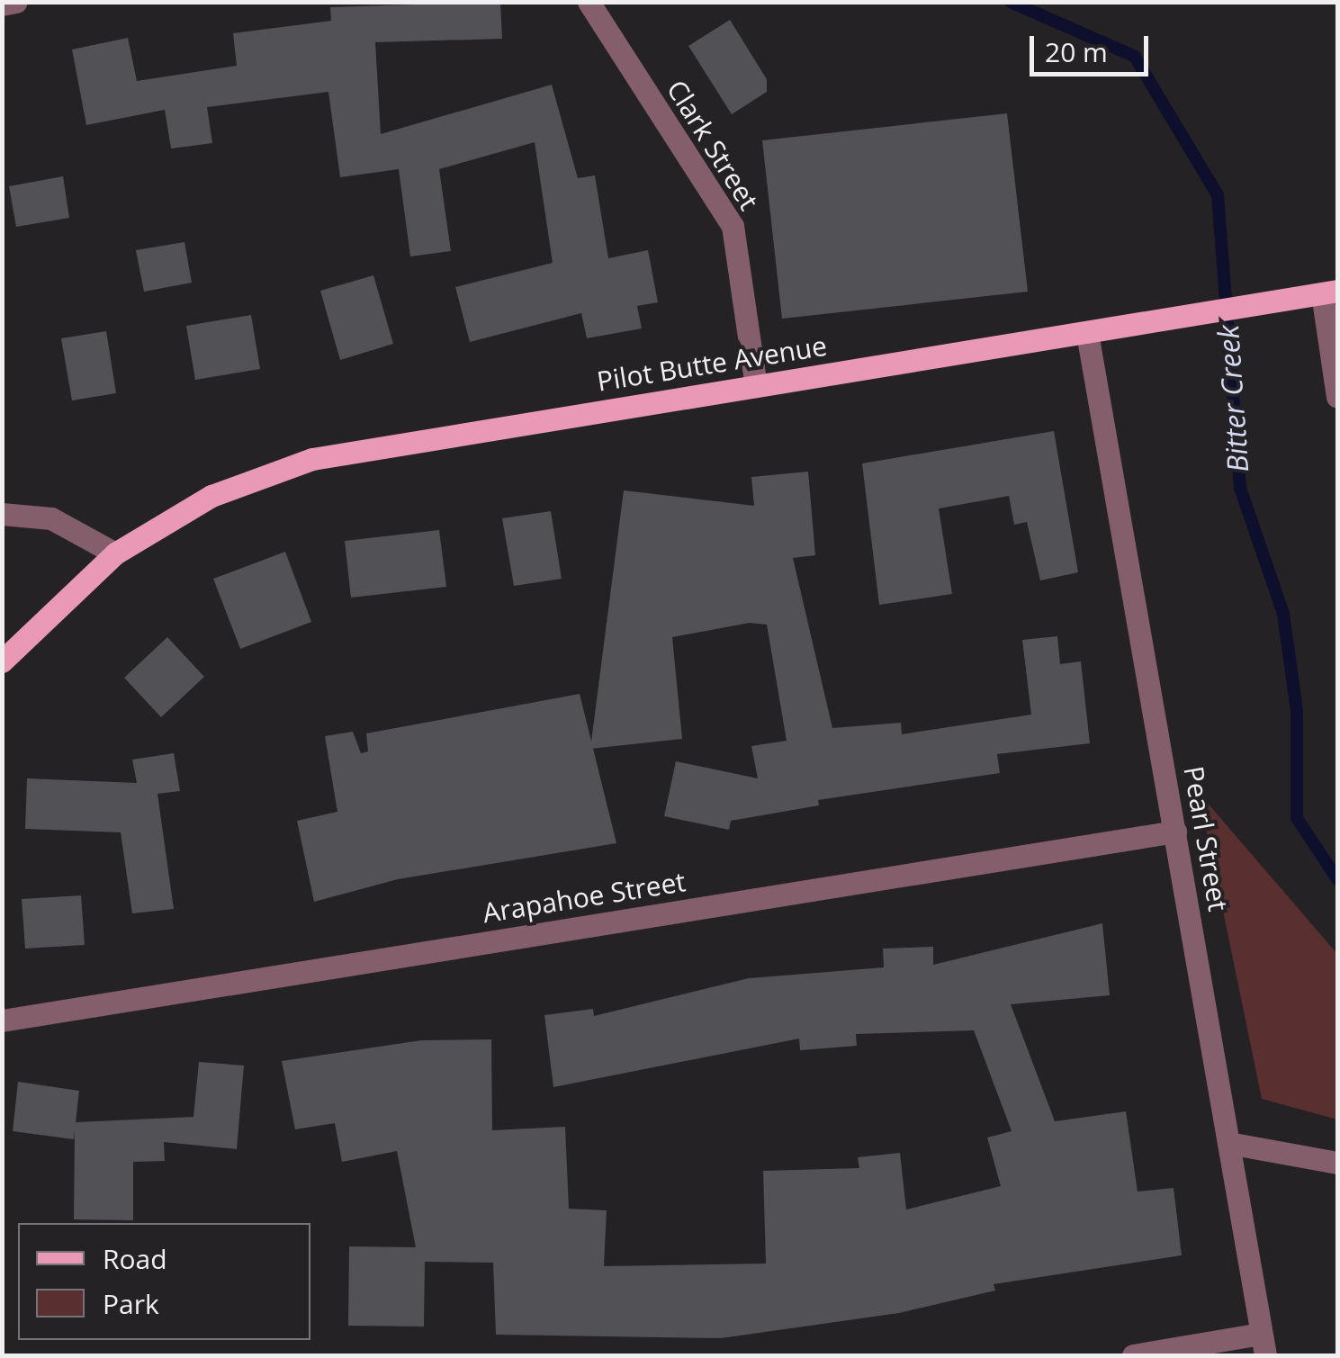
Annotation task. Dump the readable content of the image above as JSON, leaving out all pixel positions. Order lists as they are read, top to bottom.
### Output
{
  "streets": {
    "main road": ["Pilot Butte Avenue"],
    "street": ["Clark Street", "Pearl Street", "Arapahoe Street"]
  },
  "crossings": [
    ["Clark Street", "Pilot Butte Avenue"],
    ["Pilot Butte Avenue", "Pearl Street"],
    ["Pearl Street", "Arapahoe Street"]
  ],
  "water": ["Bitter Creek"],
  "legend": ["Road", "Park"],
  "scale_bar": "20 m"
}
